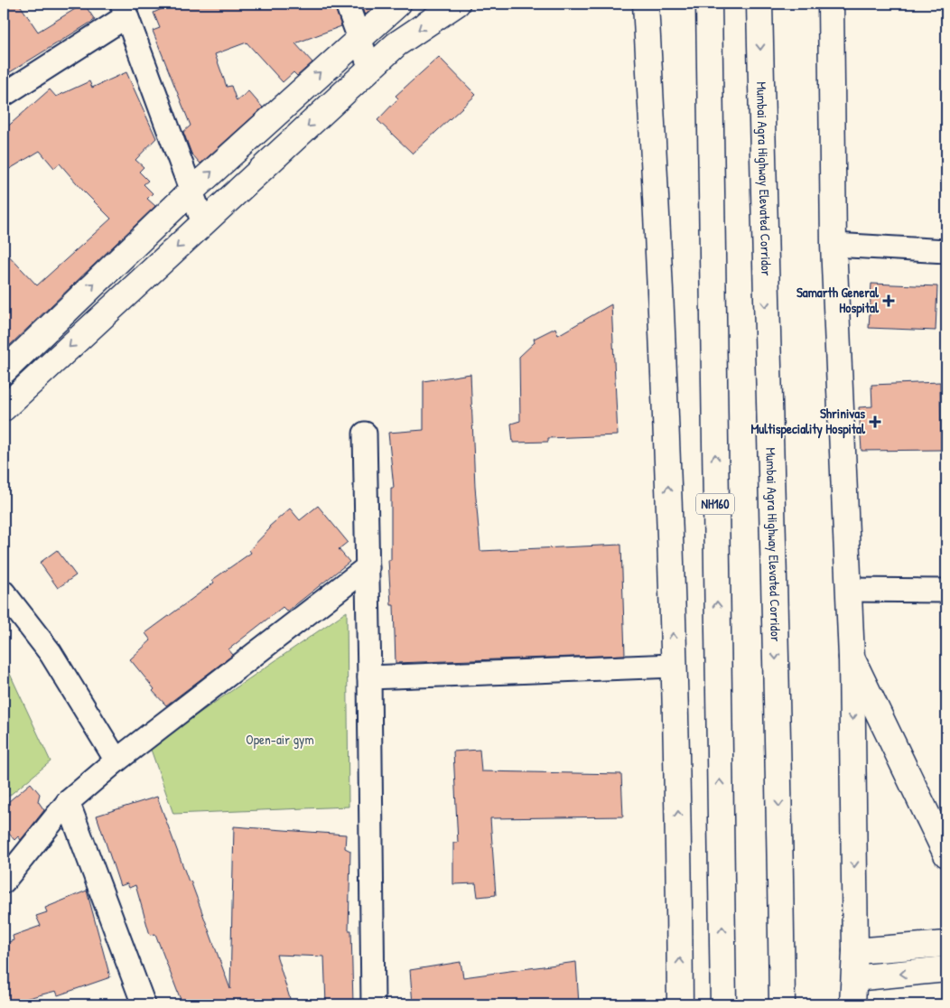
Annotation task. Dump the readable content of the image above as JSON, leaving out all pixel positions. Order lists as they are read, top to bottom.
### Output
{
  "streets": {
    "main road": ["Mumbai Agra Highway Elevated Corridor", "NH160"]
  },
  "parks": ["Open-air gym"],
  "places": {
    "health": ["Samarth General Hospital", "Shrinivas Multispeciality Hospital"]
  }
}
